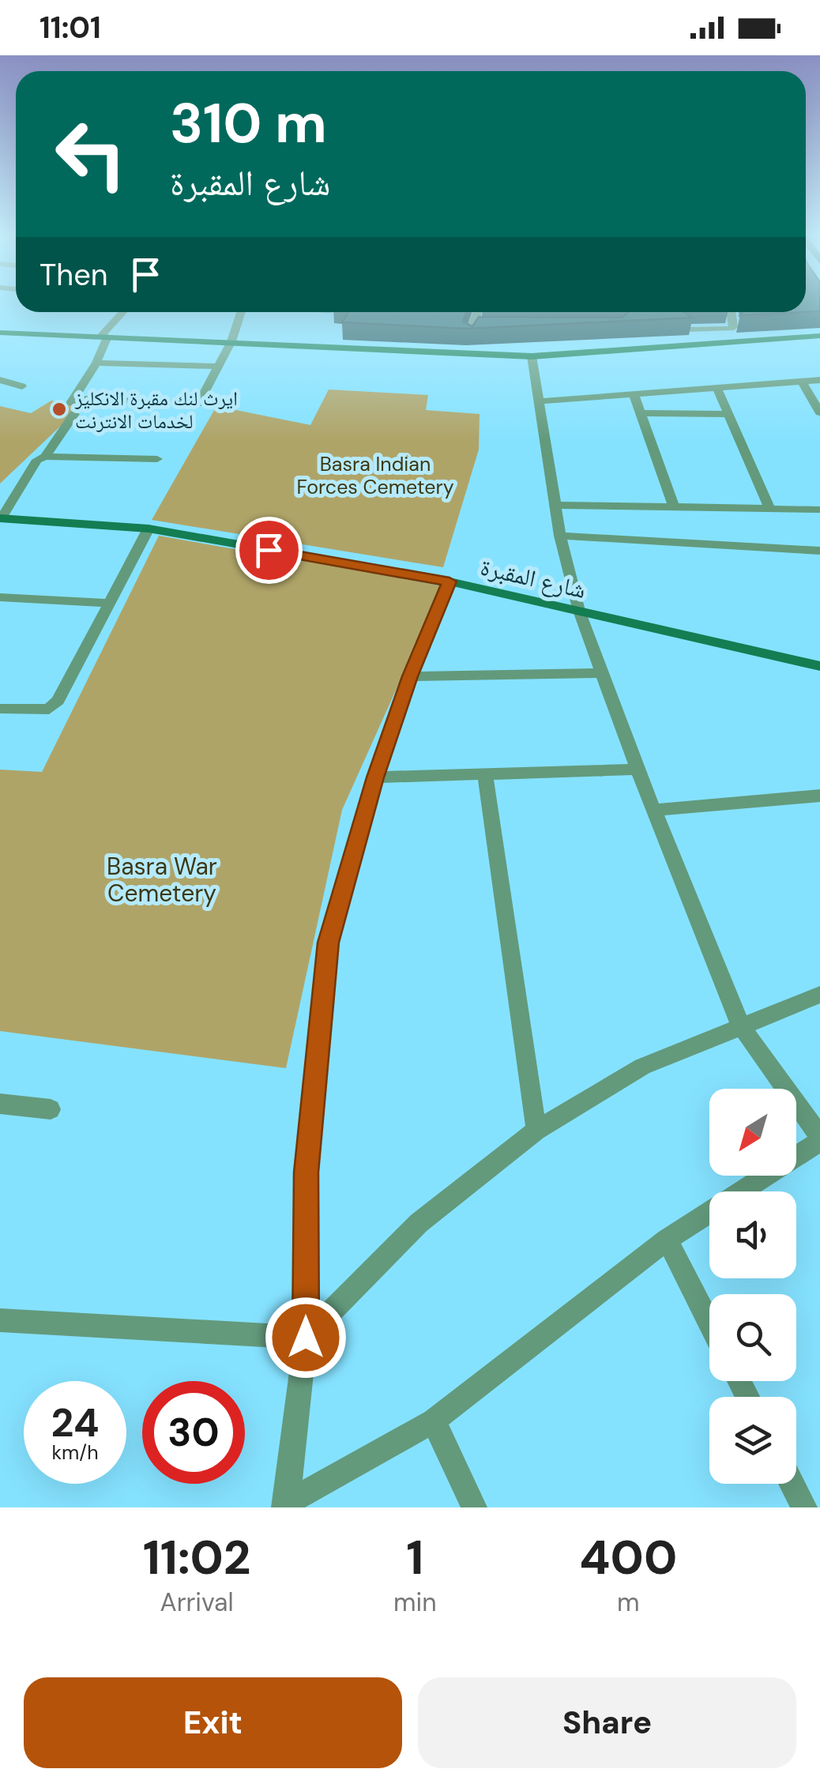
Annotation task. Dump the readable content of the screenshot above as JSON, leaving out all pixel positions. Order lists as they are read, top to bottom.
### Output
{
  "streets": {
    "street": ["شارع المقبرة"]
  },
  "parks": ["Basra Indian Forces Cemetery", "Basra War Cemetery"],
  "places": ["ايرث لنك مقبرة الانكليز لخدمات الانترنت"],
  "north": "bottom left",
  "page": {
    "status": "11:01",
    "turn": ["310 m", "شارع المقبرة"],
    "then": "Then",
    "speed": "24 km/h",
    "limit": "30",
    "eta": [
      "11:02",
      "Arrival",
      "1",
      "min",
      "400",
      "m"
    ],
    "buttons": ["Exit", "Share"]
  }
}
